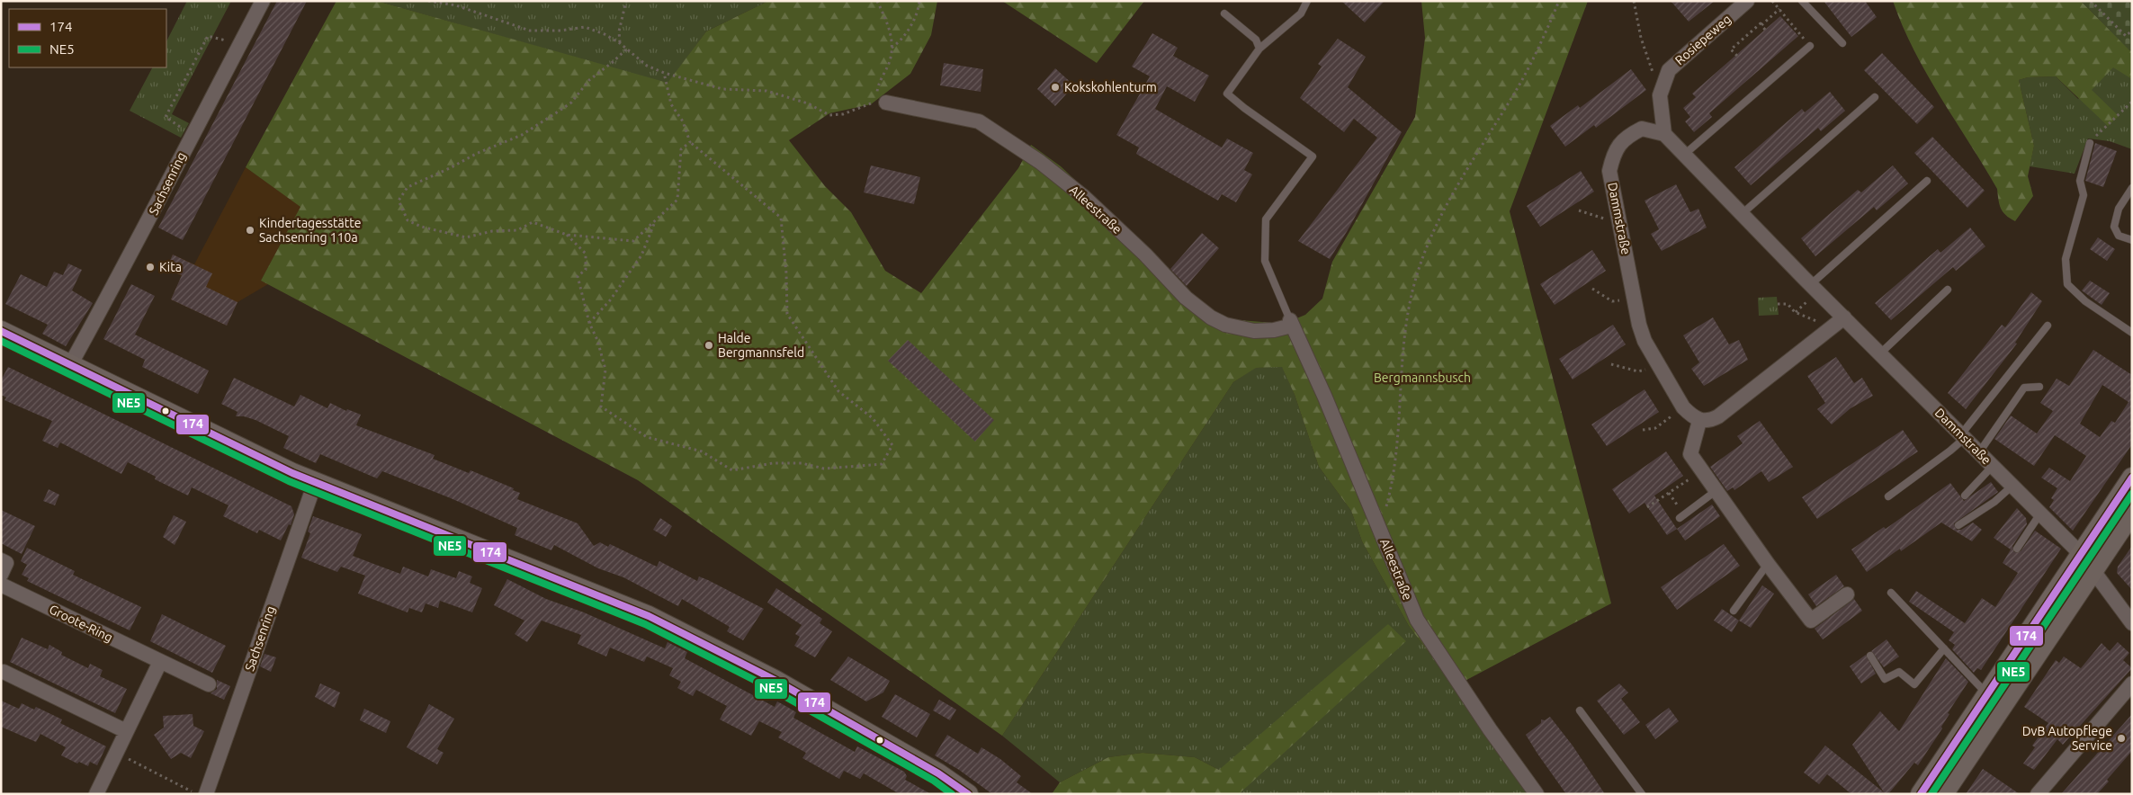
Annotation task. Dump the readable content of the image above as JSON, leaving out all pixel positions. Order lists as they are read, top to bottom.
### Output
{
  "streets": {
    "street": [
      "Rosiepeweg",
      "Sachsenring",
      "Alleestraße",
      "Dammstraße",
      "Groote-Ring"
    ]
  },
  "crossings": [
    ["Rosiepeweg", "Dammstraße"]
  ],
  "parks": ["Bergmannsbusch"],
  "places": [
    "Kokskohlenturm",
    "Kindertagesstätte Sachsenring 110a",
    "Kita",
    "Halde Bergmannsfeld",
    "DvB Autopflege Service"
  ],
  "lines": ["transit line 174", "transit line NE5"],
  "legend": ["174", "NE5"]
}
